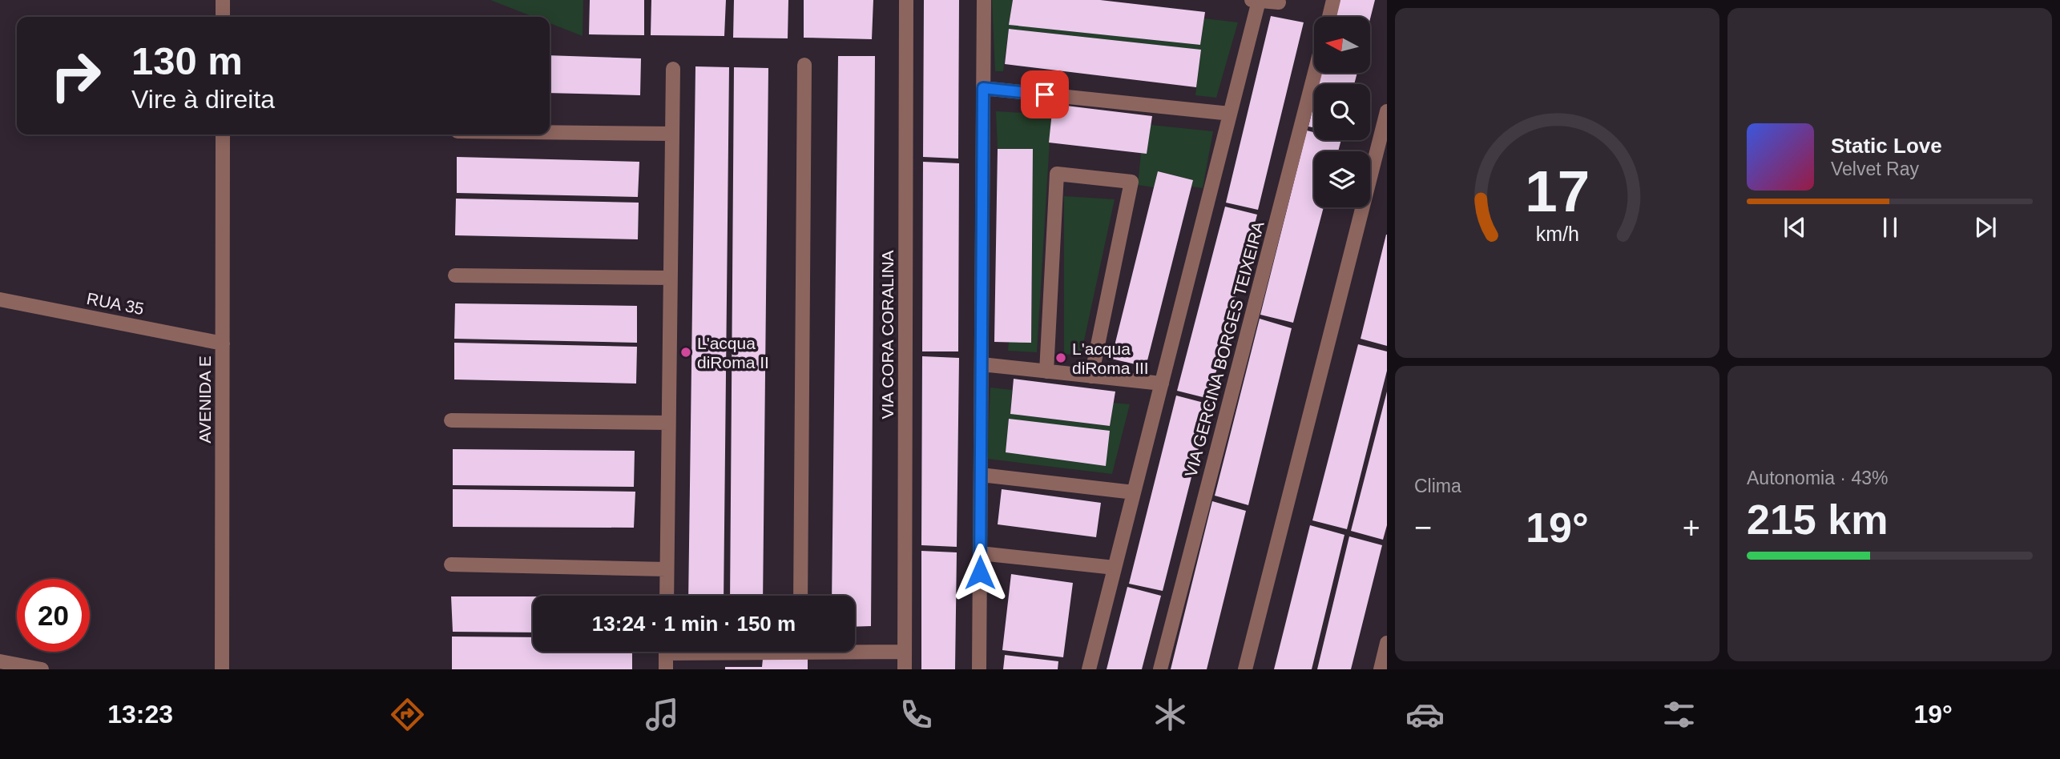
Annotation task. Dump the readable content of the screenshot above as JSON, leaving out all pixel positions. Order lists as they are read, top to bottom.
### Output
{
  "streets": {
    "street": [
      "RUA 35",
      "VIA CORA CORALINA",
      "VIA GERCINA BORGES TEIXEIRA",
      "AVENIDA E"
    ]
  },
  "crossings": [
    ["RUA 35", "AVENIDA E"]
  ],
  "places": ["L'acqua diRoma II", "L'acqua diRoma III"],
  "north": "left",
  "page": {
    "turn": ["130 m", "Vire à direita"],
    "song": ["Static Love", "Velvet Ray"],
    "tile": [
      "Clima",
      ["Autonomia · 43%", "215 km"]
    ],
    "heat": ["−", "19°", "+"],
    "limit": "20",
    "trip": "13:24 · 1 min · 150 m",
    "tabs": ["13:23", "19°"],
    "gauge": ["17", "km/h"]
  }
}
